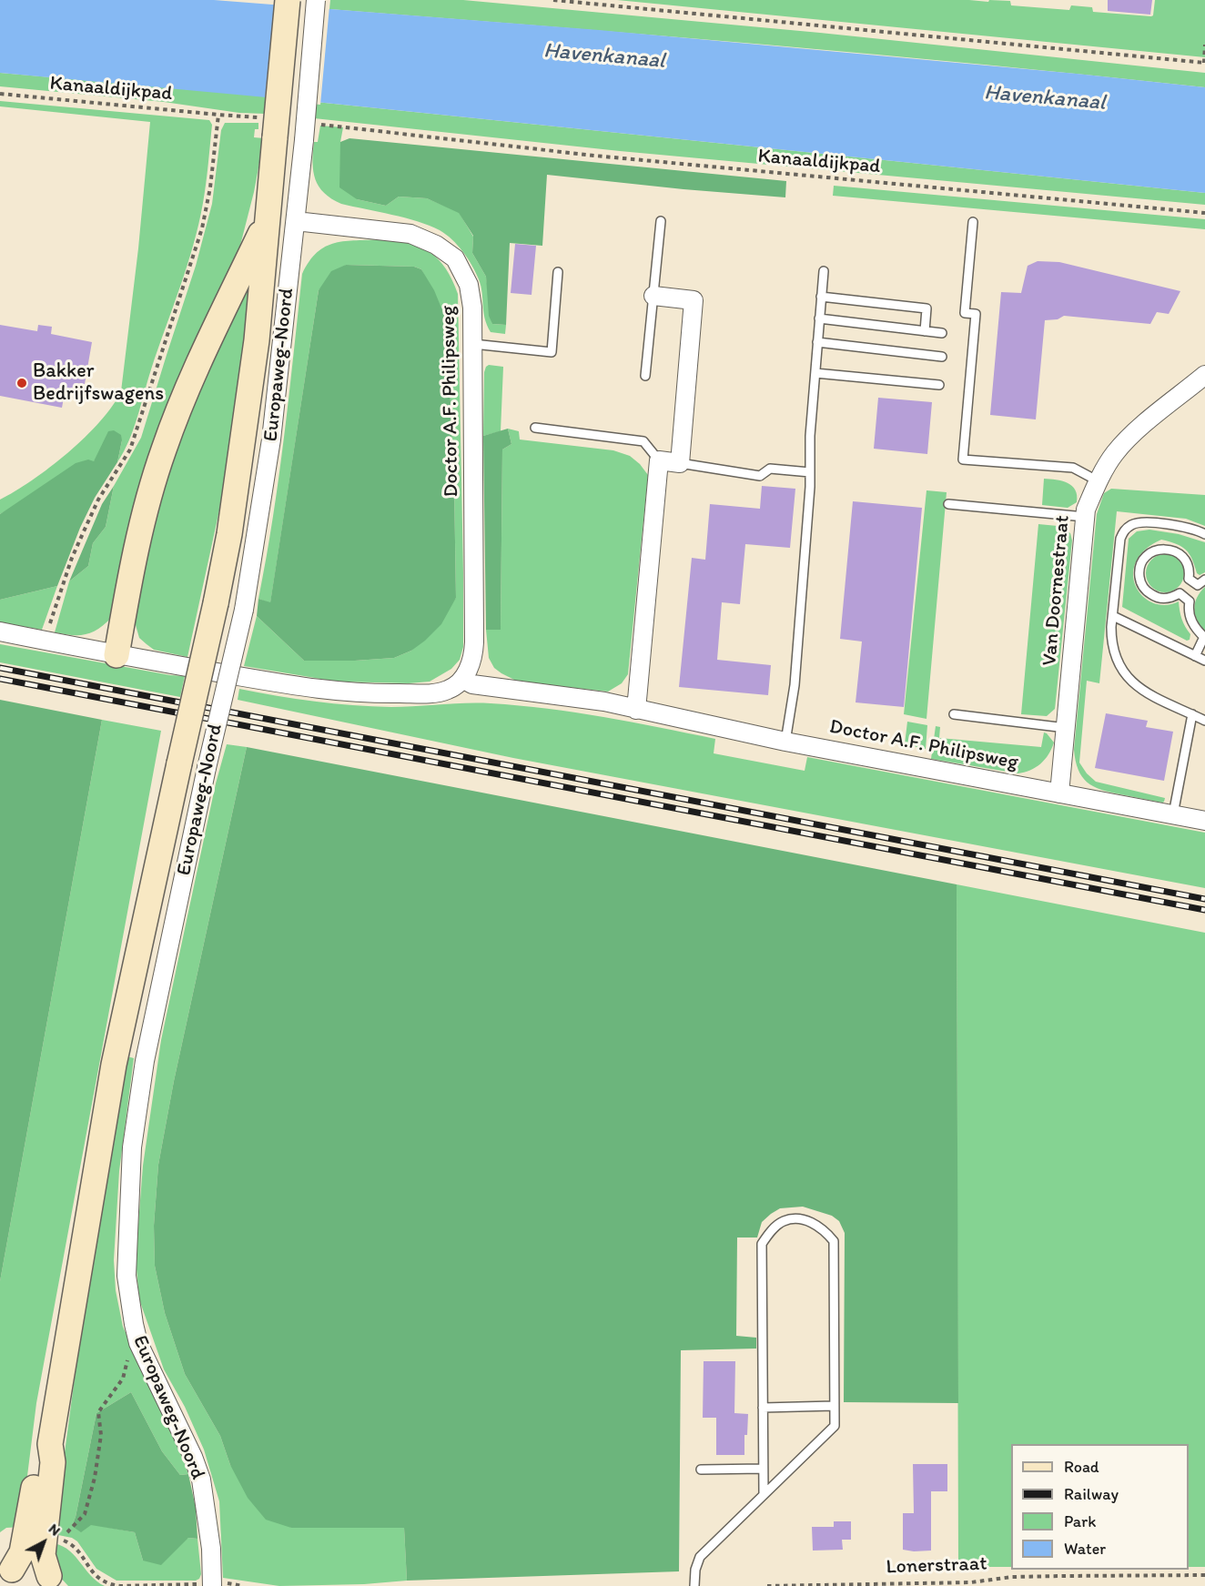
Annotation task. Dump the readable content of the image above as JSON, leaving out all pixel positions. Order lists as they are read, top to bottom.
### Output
{
  "streets": {
    "main road": ["Europaweg-Noord"],
    "street": ["Doctor A.F. Philipsweg", "Van Doornestraat"],
    "path": ["Kanaaldijkpad", "Lonerstraat"]
  },
  "crossings": [
    ["Europaweg-Noord", "Doctor A.F. Philipsweg"],
    ["Doctor A.F. Philipsweg", "Van Doornestraat"]
  ],
  "water": ["Havenkanaal"],
  "places": ["Bakker Bedrijfswagens"],
  "legend": [
    "Road",
    "Railway",
    "Park",
    "Water"
  ],
  "north": "top right"
}
